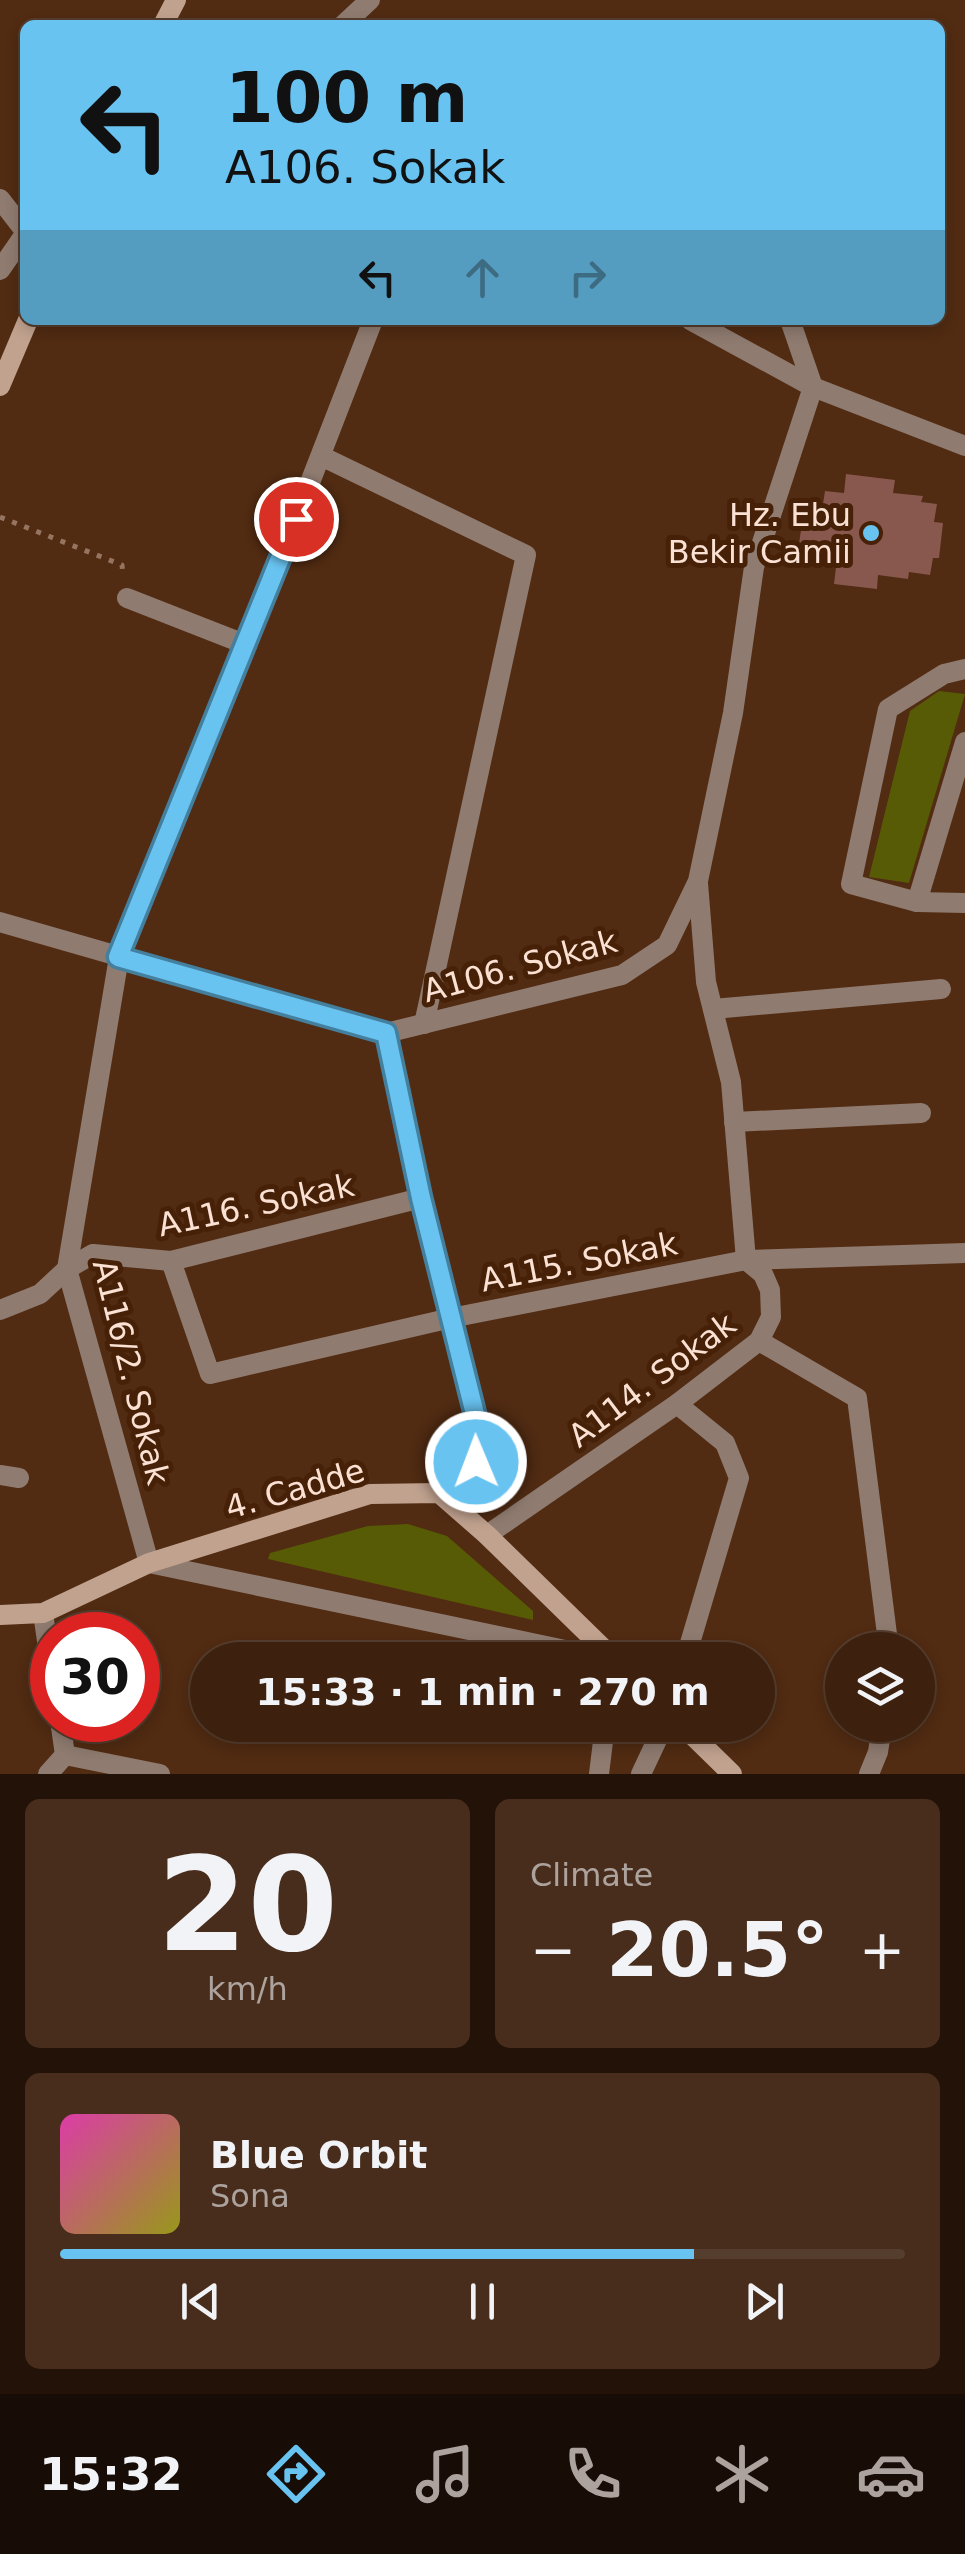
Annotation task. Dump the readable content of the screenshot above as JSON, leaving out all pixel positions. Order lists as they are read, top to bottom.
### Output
{
  "streets": {
    "main road": ["4. Cadde"],
    "street": [
      "A106. Sokak",
      "A116. Sokak",
      "A115. Sokak",
      "A116/2. Sokak",
      "A114. Sokak"
    ]
  },
  "crossings": [
    ["A106. Sokak", "A116/2. Sokak"],
    ["A106. Sokak", "A114. Sokak"],
    ["A116. Sokak", "A115. Sokak"],
    ["A116. Sokak", "A116/2. Sokak"],
    ["A115. Sokak", "A114. Sokak"],
    ["A116/2. Sokak", "4. Cadde"]
  ],
  "places": ["Hz. Ebu Bekir Camii"],
  "page": {
    "turn": ["100 m", "A106. Sokak"],
    "limit": "30",
    "trip": "15:33 · 1 min · 270 m",
    "tile": [
      ["20", "km/h"],
      "Climate"
    ],
    "heat": ["−", "20.5°", "+"],
    "song": ["Blue Orbit", "Sona"],
    "tabs": "15:32"
  }
}
